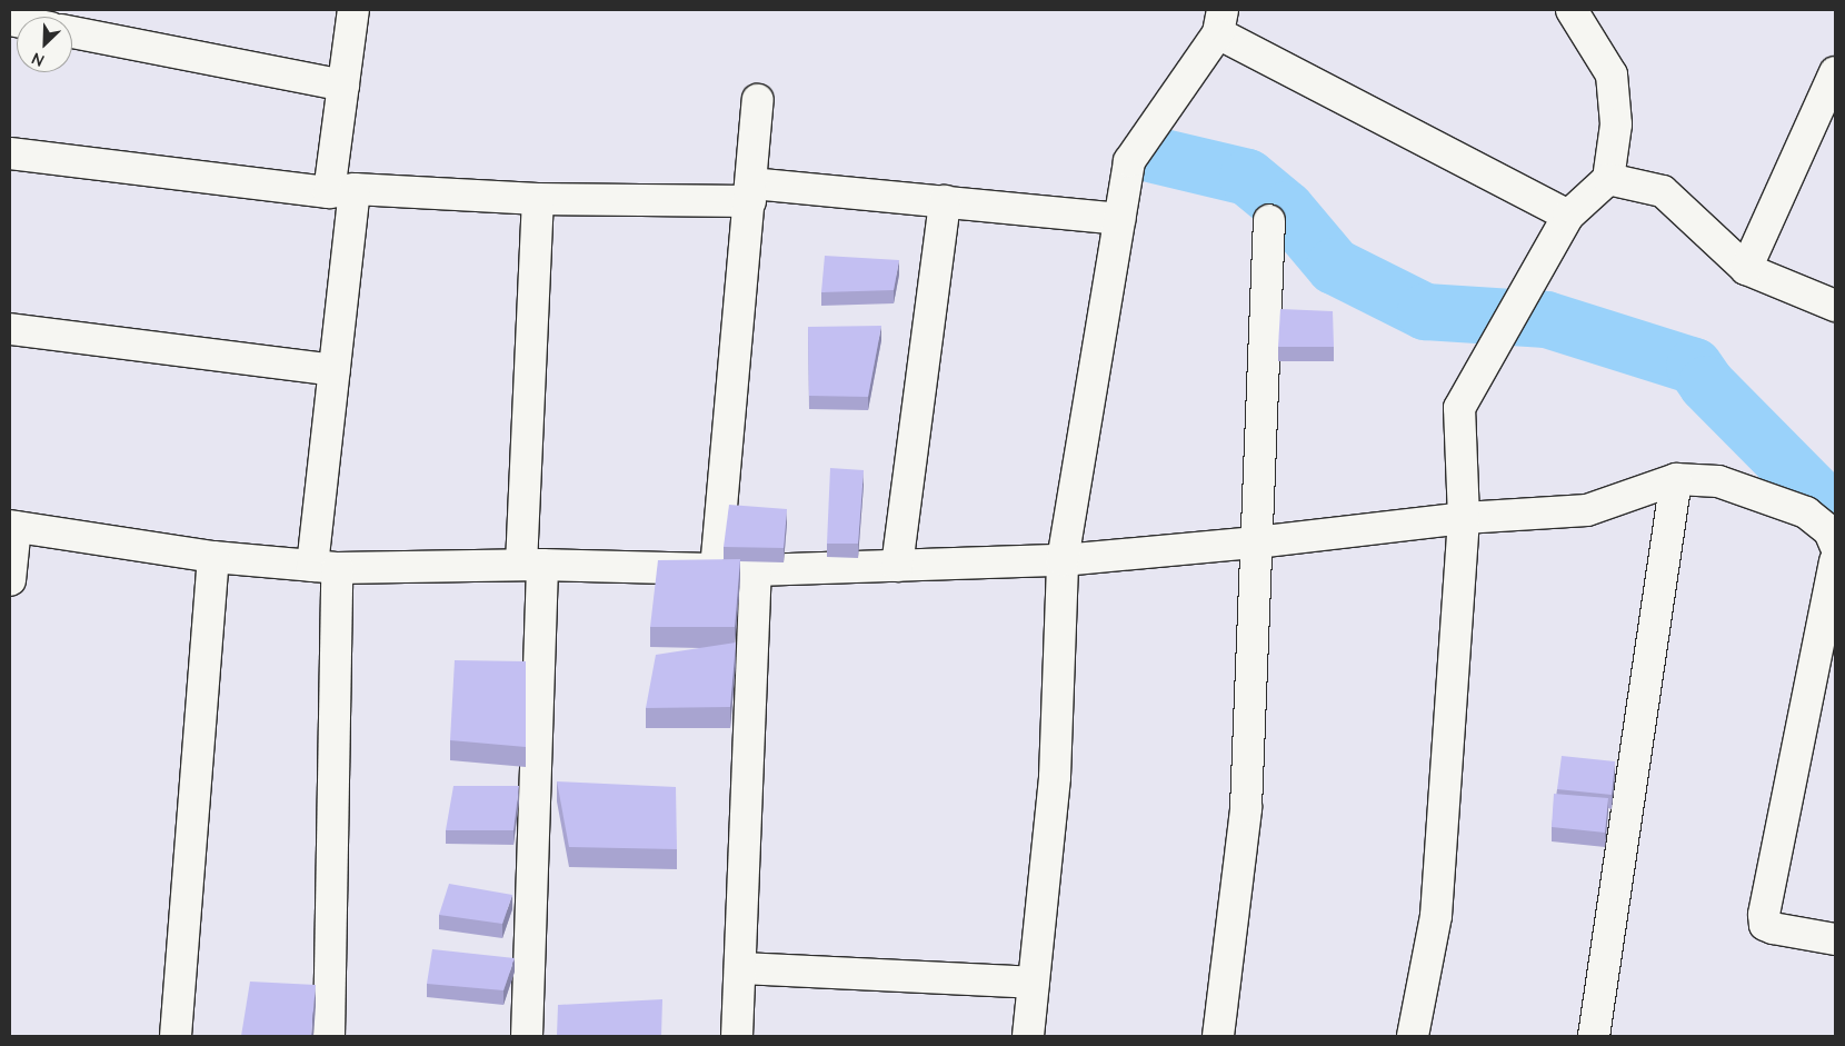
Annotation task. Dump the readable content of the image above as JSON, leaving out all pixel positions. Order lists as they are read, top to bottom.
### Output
{
  "north": "bottom left"
}
